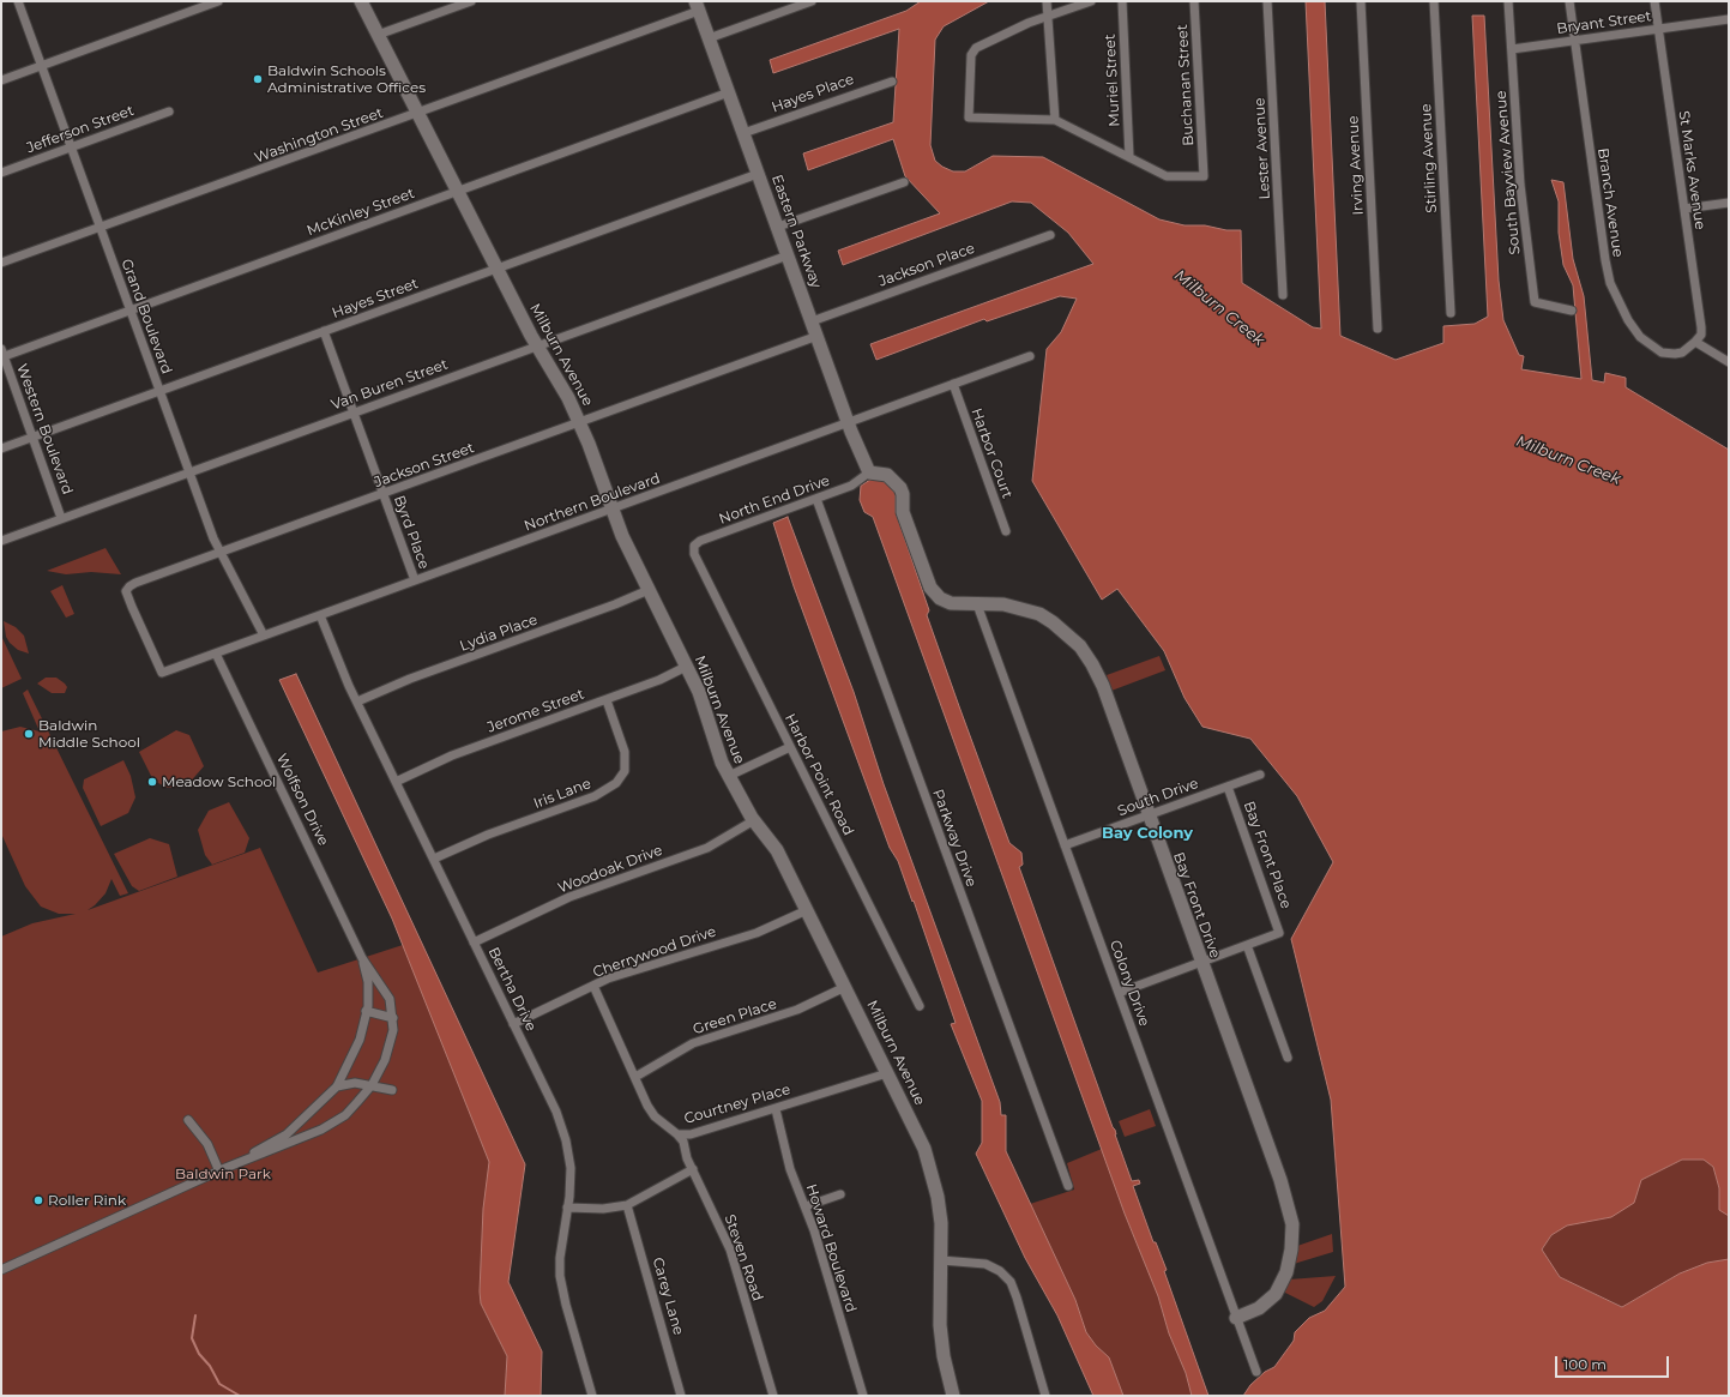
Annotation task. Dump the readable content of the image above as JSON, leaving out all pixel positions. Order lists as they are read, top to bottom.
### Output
{
  "streets": {
    "street": [
      "Bryant Street",
      "Muriel Street",
      "Buchanan Street",
      "Hayes Place",
      "Jefferson Street",
      "Washington Street",
      "Lester Avenue",
      "Stirling Avenue",
      "Irving Avenue",
      "St Marks Avenue",
      "South Bayview Avenue",
      "Branch Avenue",
      "McKinley Street",
      "Eastern Parkway",
      "Jackson Place",
      "Hayes Street",
      "Grand Boulevard",
      "Milburn Avenue",
      "Van Buren Street",
      "Western Boulevard",
      "Harbor Court",
      "Jackson Street",
      "North End Drive",
      "Northern Boulevard",
      "Byrd Place",
      "Lydia Place",
      "Jerome Street",
      "Harbor Point Road",
      "Iris Lane",
      "South Drive",
      "Wolfson Drive",
      "Parkway Drive",
      "Bay Front Place",
      "Woodoak Drive",
      "Bay Front Drive",
      "Cherrywood Drive",
      "Colony Drive",
      "Bertha Drive",
      "Green Place",
      "Courtney Place",
      "Howard Boulevard",
      "Steven Road",
      "Carey Lane"
    ]
  },
  "crossings": [
    ["Bryant Street", "St Marks Avenue"],
    ["Bryant Street", "South Bayview Avenue"],
    ["Bryant Street", "Branch Avenue"],
    ["Muriel Street", "Buchanan Street"],
    ["Hayes Place", "Eastern Parkway"],
    ["Jefferson Street", "Grand Boulevard"],
    ["Washington Street", "Eastern Parkway"],
    ["Washington Street", "Grand Boulevard"],
    ["Washington Street", "Milburn Avenue"],
    ["St Marks Avenue", "Branch Avenue"],
    ["McKinley Street", "Eastern Parkway"],
    ["McKinley Street", "Grand Boulevard"],
    ["McKinley Street", "Milburn Avenue"],
    ["McKinley Street", "Western Boulevard"],
    ["Eastern Parkway", "Jackson Place"],
    ["Eastern Parkway", "Hayes Street"],
    ["Eastern Parkway", "Van Buren Street"],
    ["Eastern Parkway", "Jackson Street"],
    ["Eastern Parkway", "North End Drive"],
    ["Eastern Parkway", "Northern Boulevard"],
    ["Eastern Parkway", "Bay Front Drive"],
    ["Hayes Street", "Grand Boulevard"],
    ["Hayes Street", "Milburn Avenue"],
    ["Hayes Street", "Western Boulevard"],
    ["Hayes Street", "Byrd Place"],
    ["Grand Boulevard", "Van Buren Street"],
    ["Grand Boulevard", "Jackson Street"],
    ["Grand Boulevard", "Northern Boulevard"],
    ["Milburn Avenue", "Van Buren Street"],
    ["Milburn Avenue", "Jackson Street"],
    ["Milburn Avenue", "Northern Boulevard"],
    ["Milburn Avenue", "Lydia Place"],
    ["Milburn Avenue", "Jerome Street"],
    ["Milburn Avenue", "Woodoak Drive"],
    ["Milburn Avenue", "Cherrywood Drive"],
    ["Milburn Avenue", "Green Place"],
    ["Milburn Avenue", "Courtney Place"],
    ["Van Buren Street", "Western Boulevard"],
    ["Van Buren Street", "Byrd Place"],
    ["Harbor Court", "Northern Boulevard"],
    ["Jackson Street", "Northern Boulevard"],
    ["Jackson Street", "Byrd Place"],
    ["North End Drive", "Harbor Point Road"],
    ["North End Drive", "Parkway Drive"],
    ["North End Drive", "Bay Front Drive"],
    ["Northern Boulevard", "Byrd Place"],
    ["Northern Boulevard", "Wolfson Drive"],
    ["Northern Boulevard", "Bertha Drive"],
    ["Lydia Place", "Bertha Drive"],
    ["Jerome Street", "Iris Lane"],
    ["Jerome Street", "Bertha Drive"],
    ["Iris Lane", "Bertha Drive"],
    ["South Drive", "Bay Front Place"],
    ["South Drive", "Bay Front Drive"],
    ["South Drive", "Colony Drive"],
    ["Woodoak Drive", "Bertha Drive"],
    ["Bay Front Drive", "Colony Drive"],
    ["Cherrywood Drive", "Bertha Drive"],
    ["Cherrywood Drive", "Courtney Place"],
    ["Green Place", "Courtney Place"],
    ["Courtney Place", "Howard Boulevard"],
    ["Courtney Place", "Steven Road"]
  ],
  "districts": ["Bay Colony"],
  "water": ["Milburn Creek"],
  "parks": ["Baldwin Park"],
  "places": [
    "Baldwin Schools Administrative Offices",
    "Baldwin Middle School",
    "Meadow School",
    "Roller Rink"
  ],
  "scale_bar": "100 m"
}
